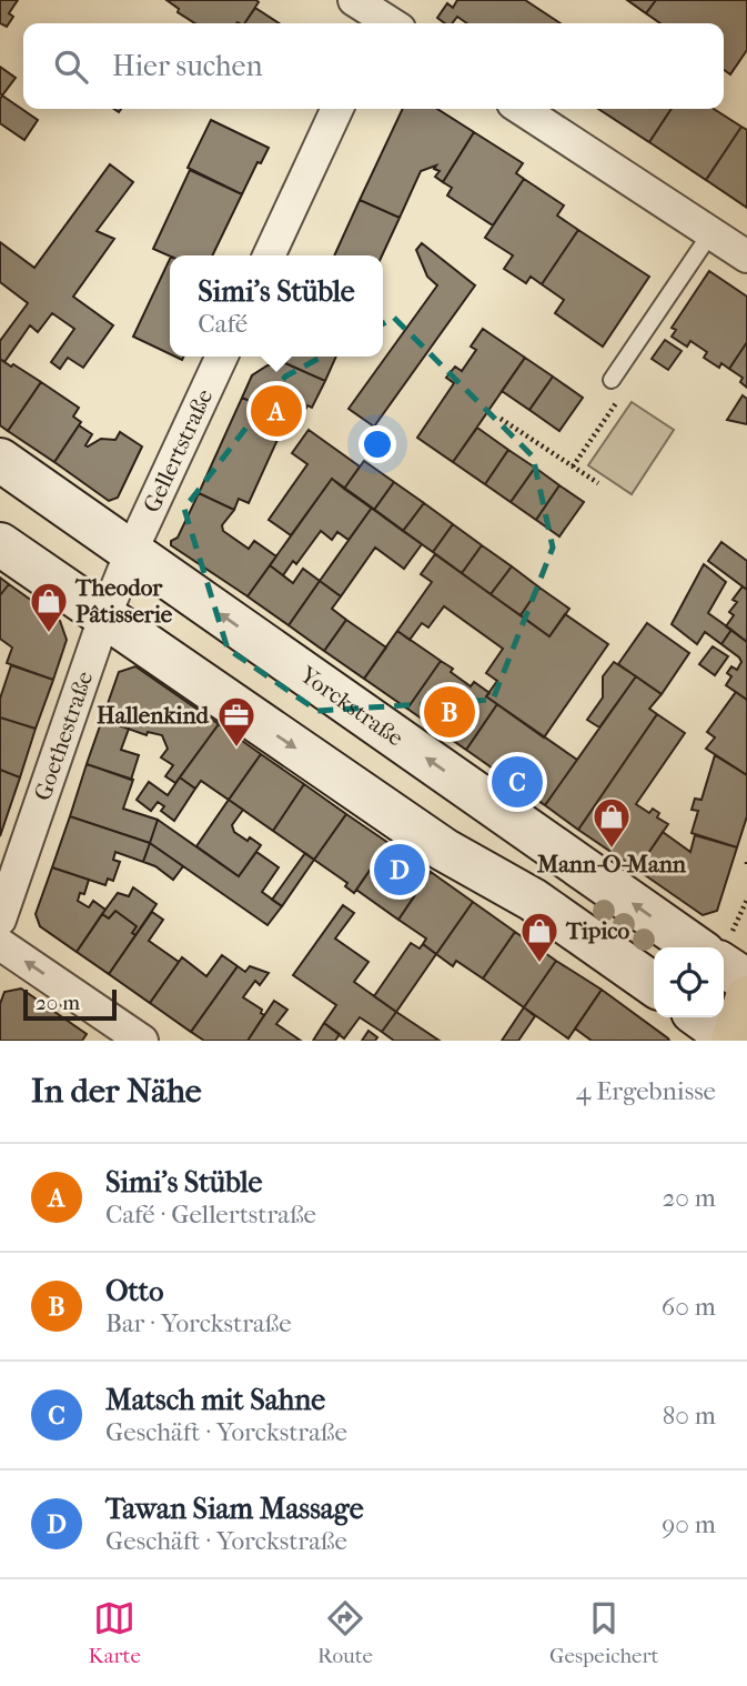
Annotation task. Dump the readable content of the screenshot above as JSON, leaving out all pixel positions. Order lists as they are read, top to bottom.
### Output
{
  "streets": {
    "street": ["Gellertstraße", "Yorckstraße", "Goethestraße"]
  },
  "crossings": [
    ["Gellertstraße", "Yorckstraße"],
    ["Gellertstraße", "Goethestraße"],
    ["Yorckstraße", "Goethestraße"]
  ],
  "places": {
    "shop": ["Theodor Pâtisserie", "Mann-O-Mann", "Tipico"],
    "office": ["Hallenkind"]
  },
  "scale_bar": "20 m",
  "page": {
    "search": "Hier suchen",
    "popup": ["Simi's Stüble", "Café"],
    "pins": [
      "A",
      "B",
      "C",
      "D"
    ],
    "scale": "20 m",
    "heading": ["In der Nähe", "4 Ergebnisse"],
    "list": [
      {
        "mark": "A",
        "name": "Simi's Stüble",
        "note": "Café · Gellertstraße",
        "value": "20 m"
      },
      {
        "mark": "B",
        "name": "Otto",
        "note": "Bar · Yorckstraße",
        "value": "60 m"
      },
      {
        "mark": "C",
        "name": "Matsch mit Sahne",
        "note": "Geschäft · Yorckstraße",
        "value": "80 m"
      },
      {
        "mark": "D",
        "name": "Tawan Siam Massage",
        "note": "Geschäft · Yorckstraße",
        "value": "90 m"
      }
    ],
    "nav": ["Karte", "Route", "Gespeichert"]
  }
}
